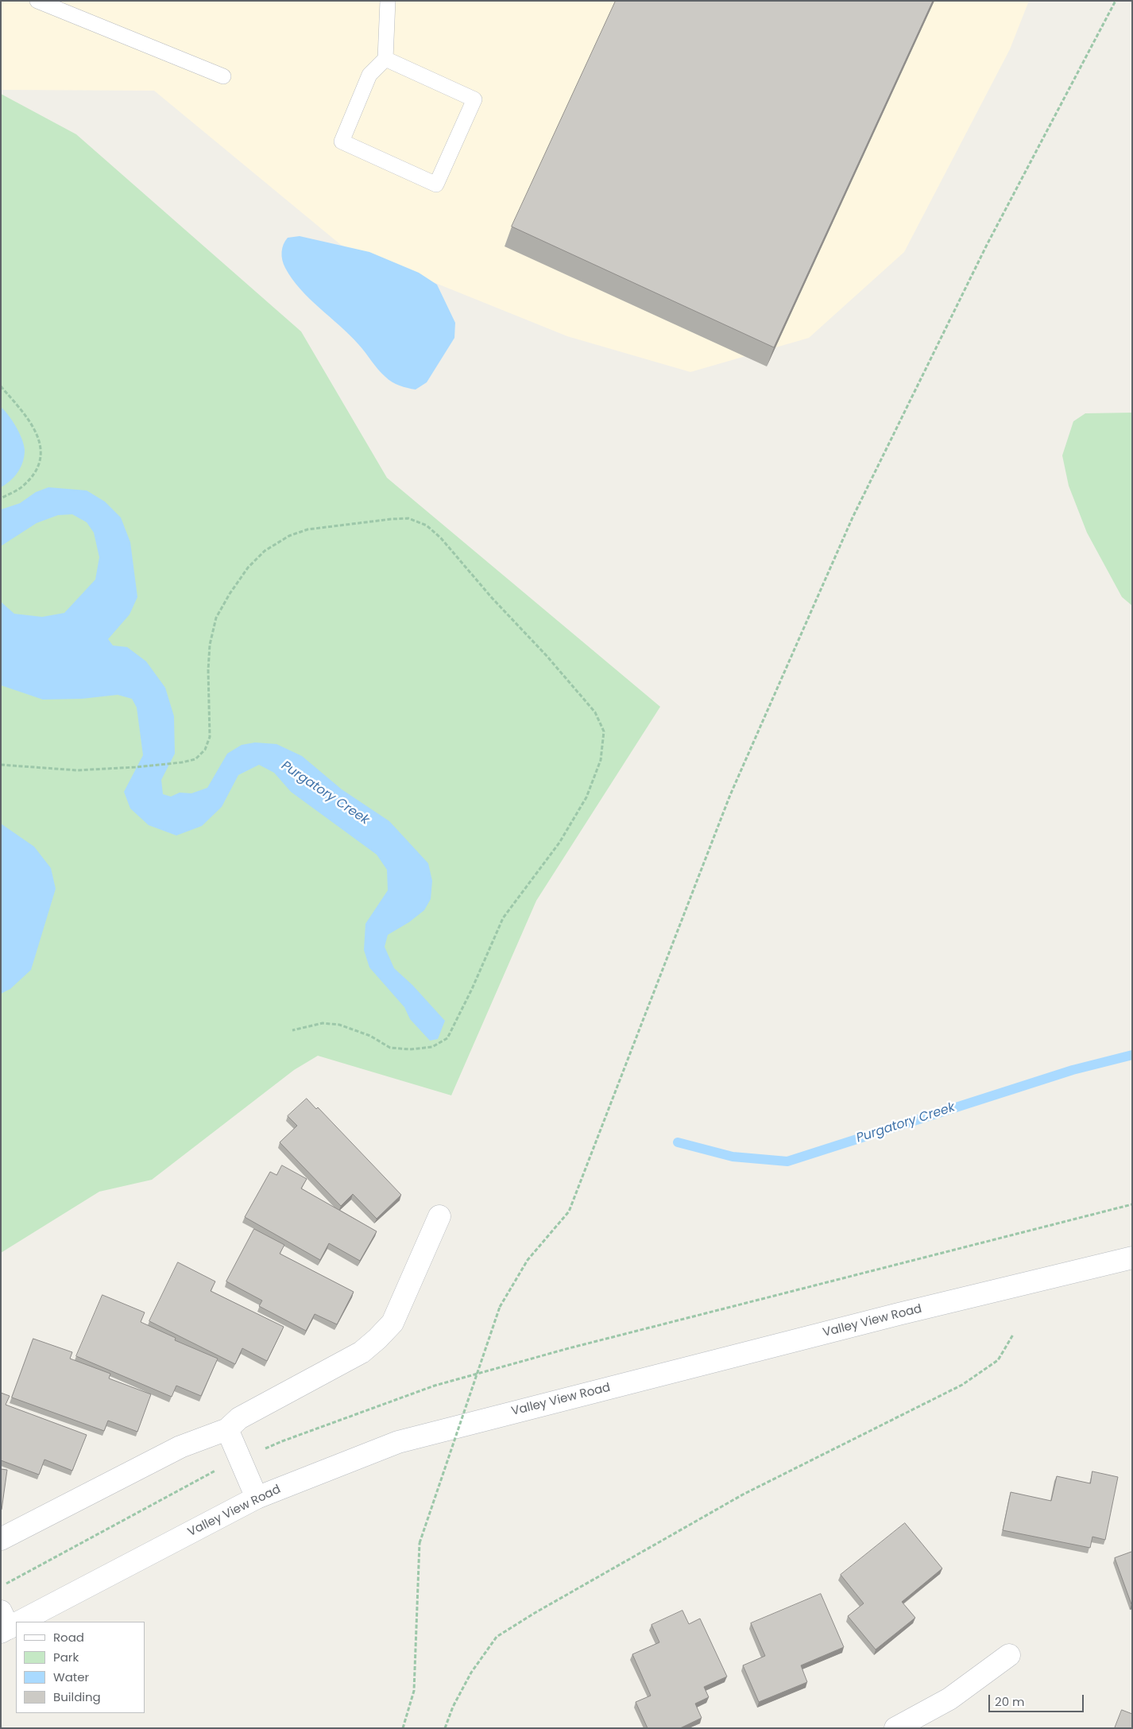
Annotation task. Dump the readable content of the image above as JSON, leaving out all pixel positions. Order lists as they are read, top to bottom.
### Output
{
  "streets": {
    "main road": ["Valley View Road"]
  },
  "water": ["Purgatory Creek"],
  "legend": [
    "Road",
    "Park",
    "Water",
    "Building"
  ],
  "scale_bar": "20 m"
}
